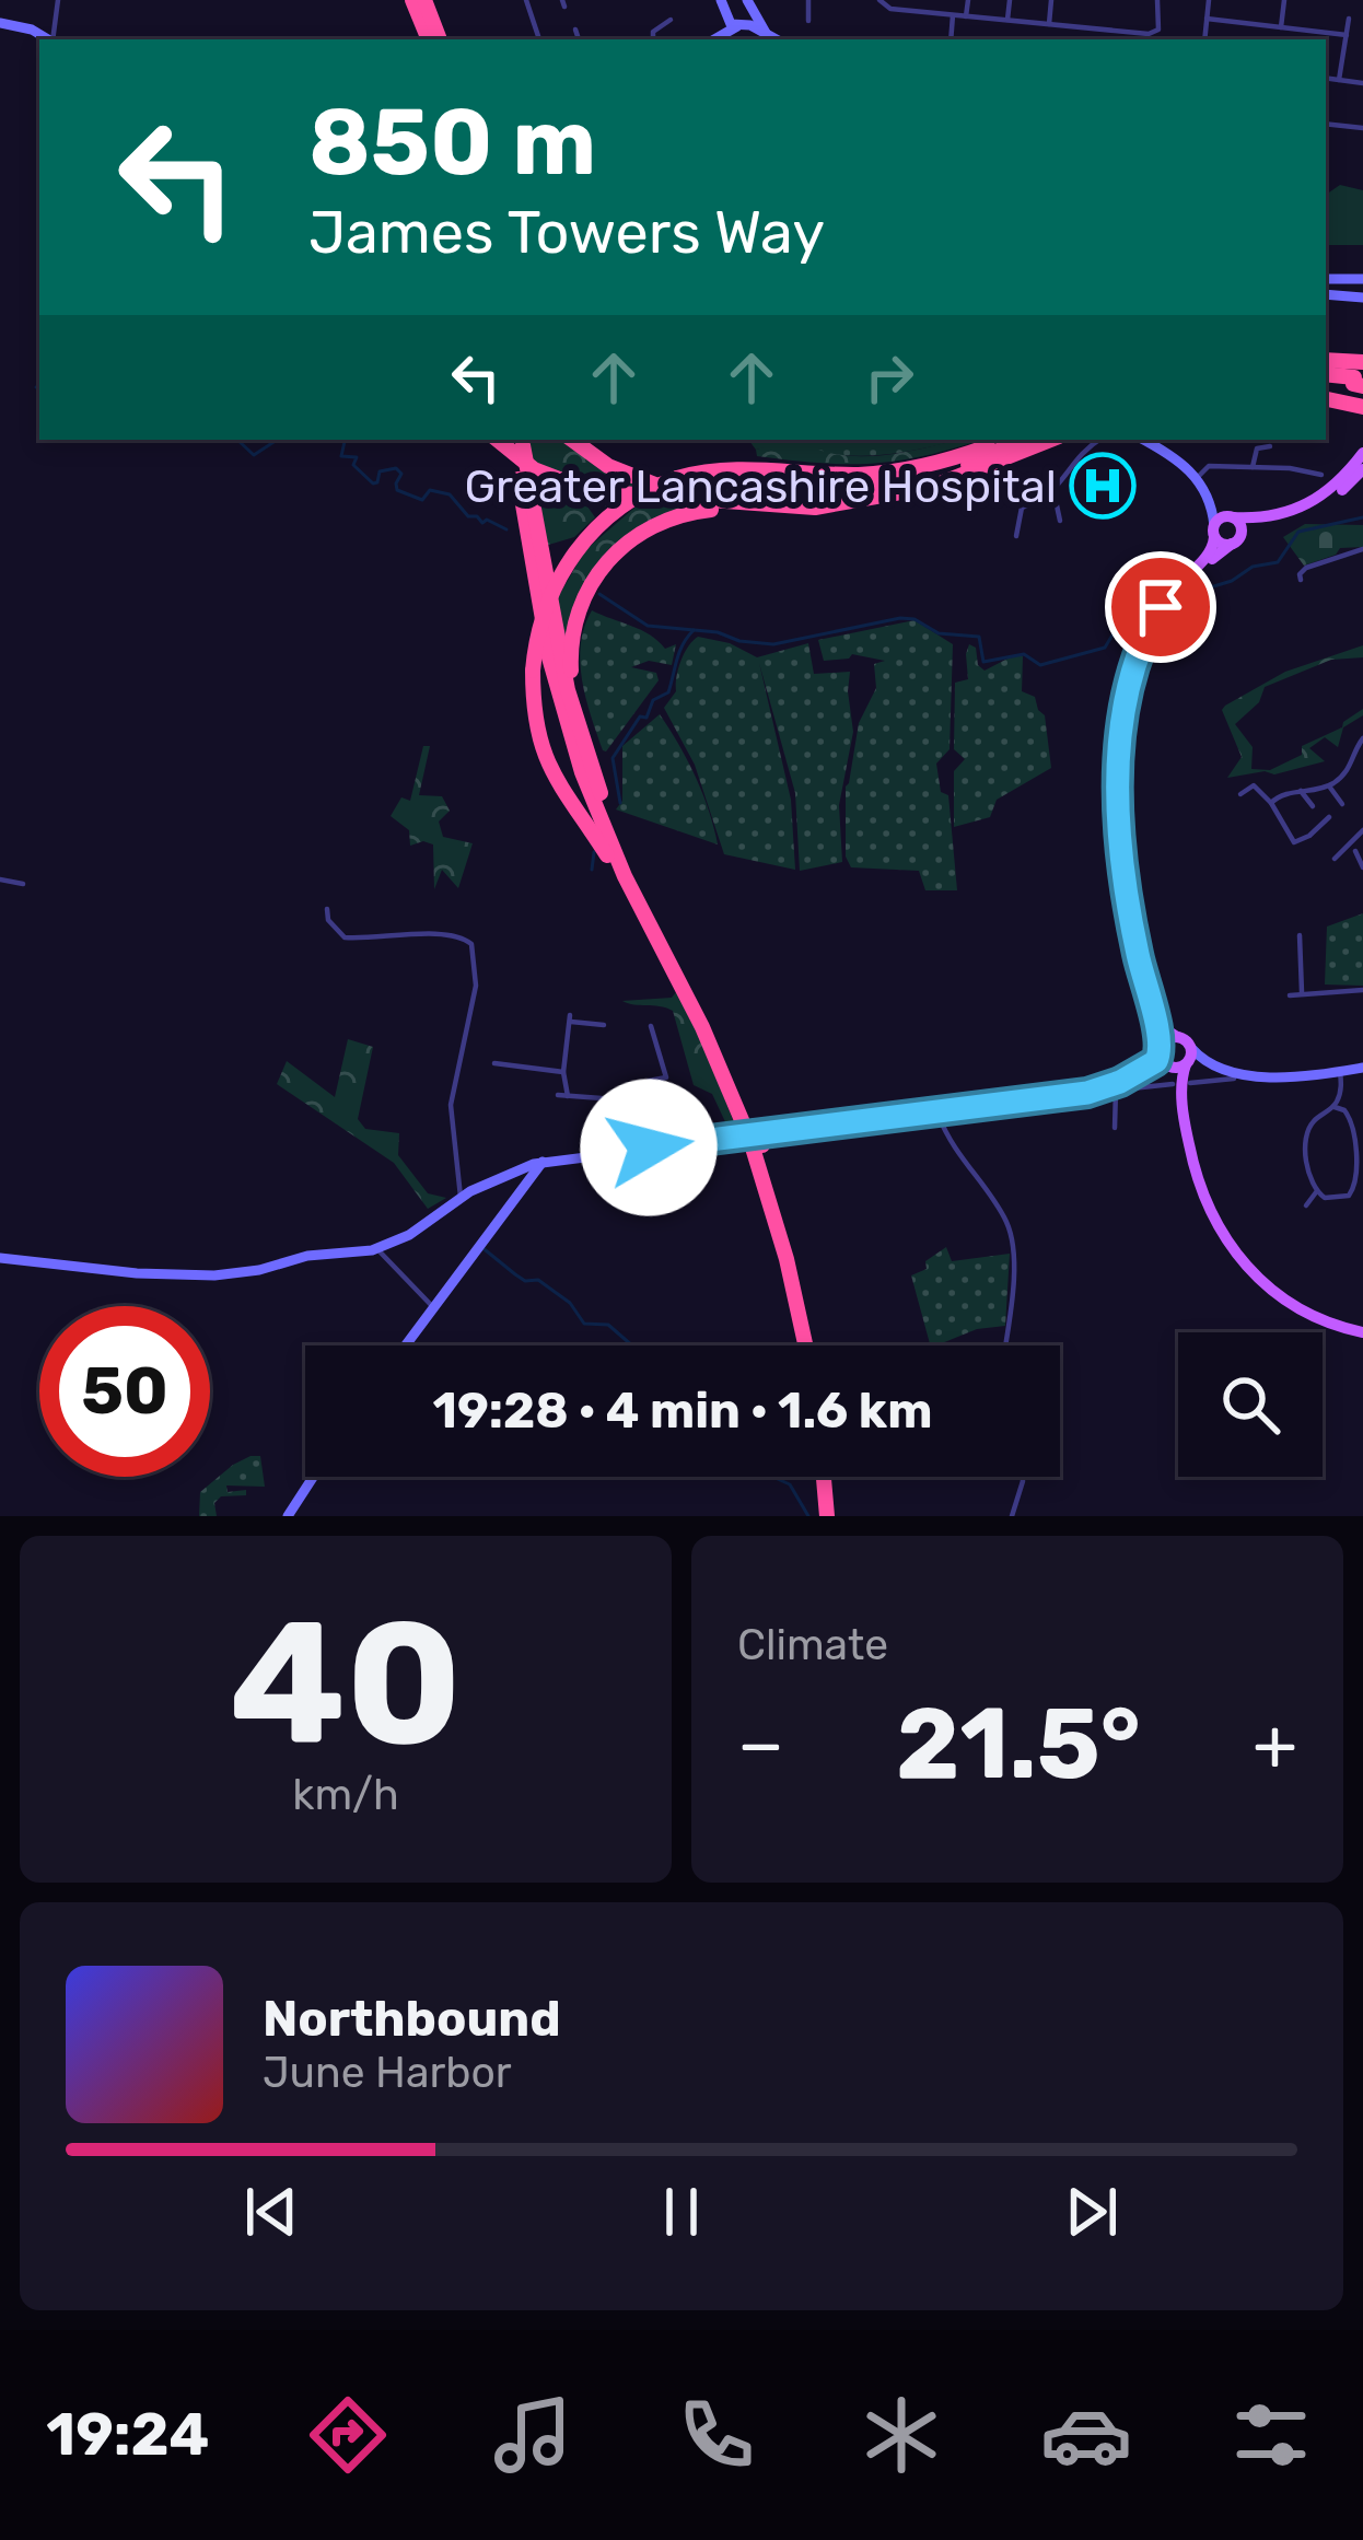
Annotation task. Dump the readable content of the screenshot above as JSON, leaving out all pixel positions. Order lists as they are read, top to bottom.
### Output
{
  "places": {
    "hospital": ["Greater Lancashire Hospital"]
  },
  "page": {
    "turn": ["850 m", "James Towers Way"],
    "limit": "50",
    "trip": "19:28 · 4 min · 1.6 km",
    "tile": [
      ["40", "km/h"],
      "Climate"
    ],
    "heat": ["−", "21.5°", "+"],
    "song": ["Northbound", "June Harbor"],
    "tabs": "19:24"
  }
}
